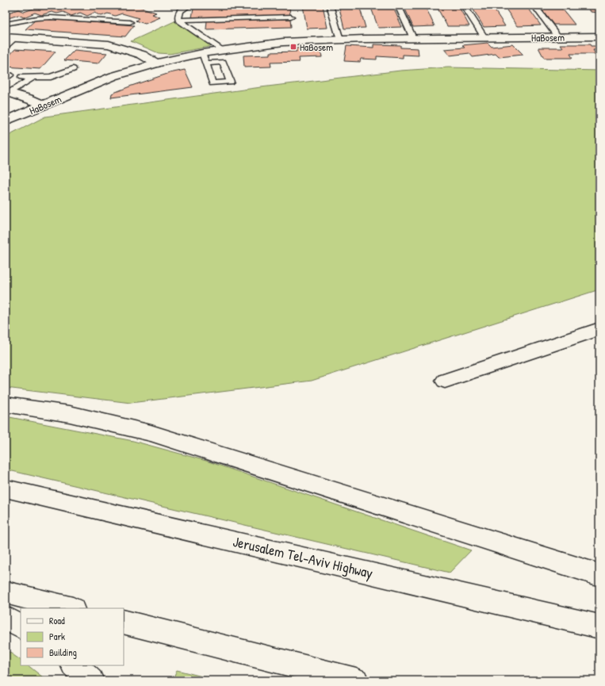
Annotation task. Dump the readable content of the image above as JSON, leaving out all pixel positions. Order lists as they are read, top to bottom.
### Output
{
  "streets": {
    "main road": ["HaBosem", "Jerusalem Tel-Aviv Highway"]
  },
  "places": {
    "transit": ["HaBosem"]
  },
  "legend": ["Road", "Park", "Building"]
}
